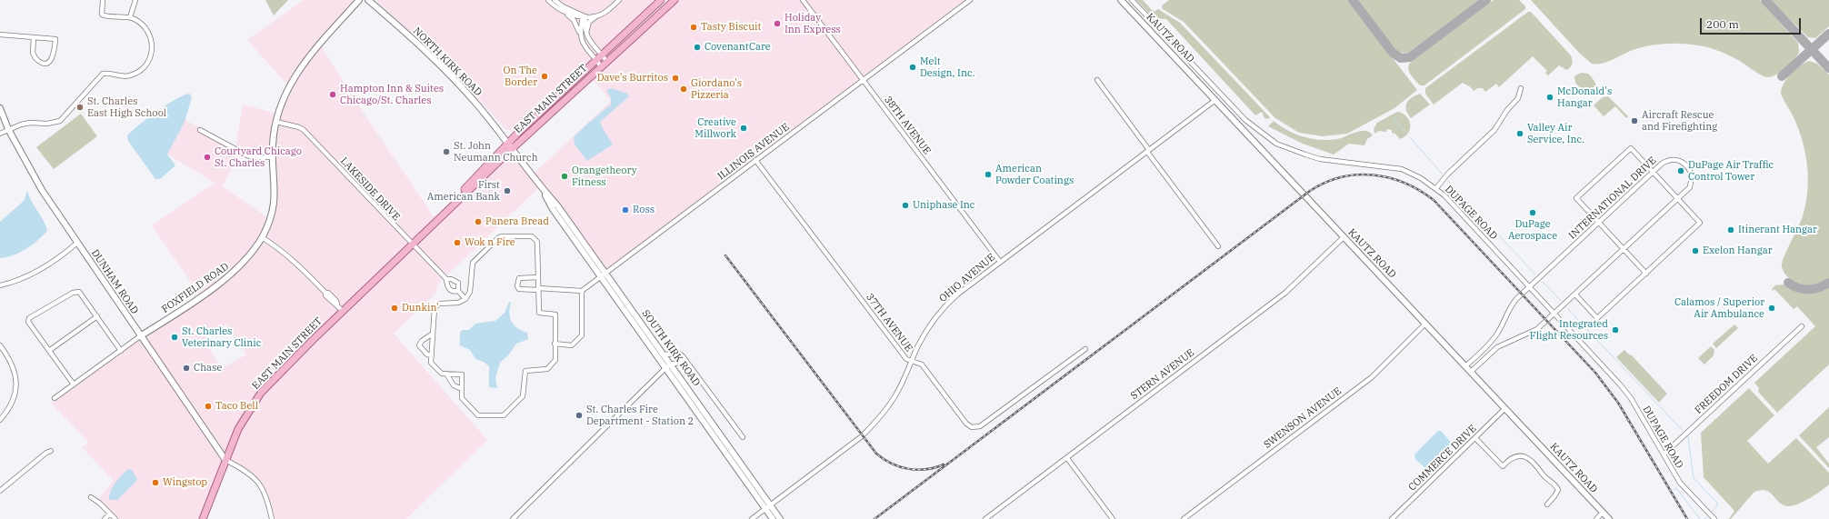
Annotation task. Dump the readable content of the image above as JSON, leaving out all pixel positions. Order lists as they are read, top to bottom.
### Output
{
  "streets": {
    "main road": ["EAST MAIN STREET"],
    "street": [
      "KAUTZ ROAD",
      "NORTH KIRK ROAD",
      "38TH AVENUE",
      "ILLINOIS AVENUE",
      "LAKESIDE DRIVE",
      "INTERNATIONAL DRIVE",
      "DUPAGE ROAD",
      "OHIO AVENUE",
      "DUNHAM ROAD",
      "FOXFIELD ROAD",
      "37TH AVENUE",
      "SOUTH KIRK ROAD",
      "STERN AVENUE",
      "FREEDOM DRIVE",
      "SWENSON AVENUE",
      "COMMERCE DRIVE"
    ]
  },
  "crossings": [
    ["KAUTZ ROAD", "INTERNATIONAL DRIVE"],
    ["KAUTZ ROAD", "OHIO AVENUE"],
    ["KAUTZ ROAD", "STERN AVENUE"],
    ["KAUTZ ROAD", "SWENSON AVENUE"],
    ["KAUTZ ROAD", "COMMERCE DRIVE"],
    ["NORTH KIRK ROAD", "EAST MAIN STREET"],
    ["NORTH KIRK ROAD", "SOUTH KIRK ROAD"],
    ["EAST MAIN STREET", "LAKESIDE DRIVE"],
    ["EAST MAIN STREET", "DUNHAM ROAD"],
    ["EAST MAIN STREET", "SOUTH KIRK ROAD"],
    ["38TH AVENUE", "ILLINOIS AVENUE"],
    ["38TH AVENUE", "OHIO AVENUE"],
    ["ILLINOIS AVENUE", "37TH AVENUE"],
    ["ILLINOIS AVENUE", "SOUTH KIRK ROAD"],
    ["LAKESIDE DRIVE", "FOXFIELD ROAD"],
    ["INTERNATIONAL DRIVE", "DUPAGE ROAD"],
    ["DUPAGE ROAD", "FREEDOM DRIVE"],
    ["OHIO AVENUE", "37TH AVENUE"],
    ["OHIO AVENUE", "SOUTH KIRK ROAD"],
    ["DUNHAM ROAD", "FOXFIELD ROAD"]
  ],
  "places": [
    "Holiday Inn Express",
    "Tasty Biscuit",
    "CovenantCare",
    "Melt Design, Inc.",
    "On The Border",
    "Dave's Burritos",
    "Giordano's Pizzeria",
    "Hampton Inn & Suites Chicago/St. Charles",
    "McDonald's Hangar",
    "St. Charles East High School",
    "Aircraft Rescue and Firefighting",
    "Creative Millwork",
    "Valley Air Service, Inc.",
    "St. John Neumann Church",
    "Courtyard Chicago St. Charles",
    "DuPage Air Traffic Control Tower",
    "American Powder Coatings",
    "Orangetheory Fitness",
    "First American Bank",
    "Uniphase Inc",
    "Ross",
    "DuPage Aerospace",
    "Panera Bread",
    "Itinerant Hangar",
    "Wok n Fire",
    "Exelon Hangar",
    "Dunkin'",
    "Calamos / Superior Air Ambulance",
    "Integrated Flight Resources",
    "St. Charles Veterinary Clinic",
    "Chase",
    "Taco Bell",
    "St. Charles Fire Department - Station 2",
    "Wingstop"
  ],
  "scale_bar": "200 m"
}
